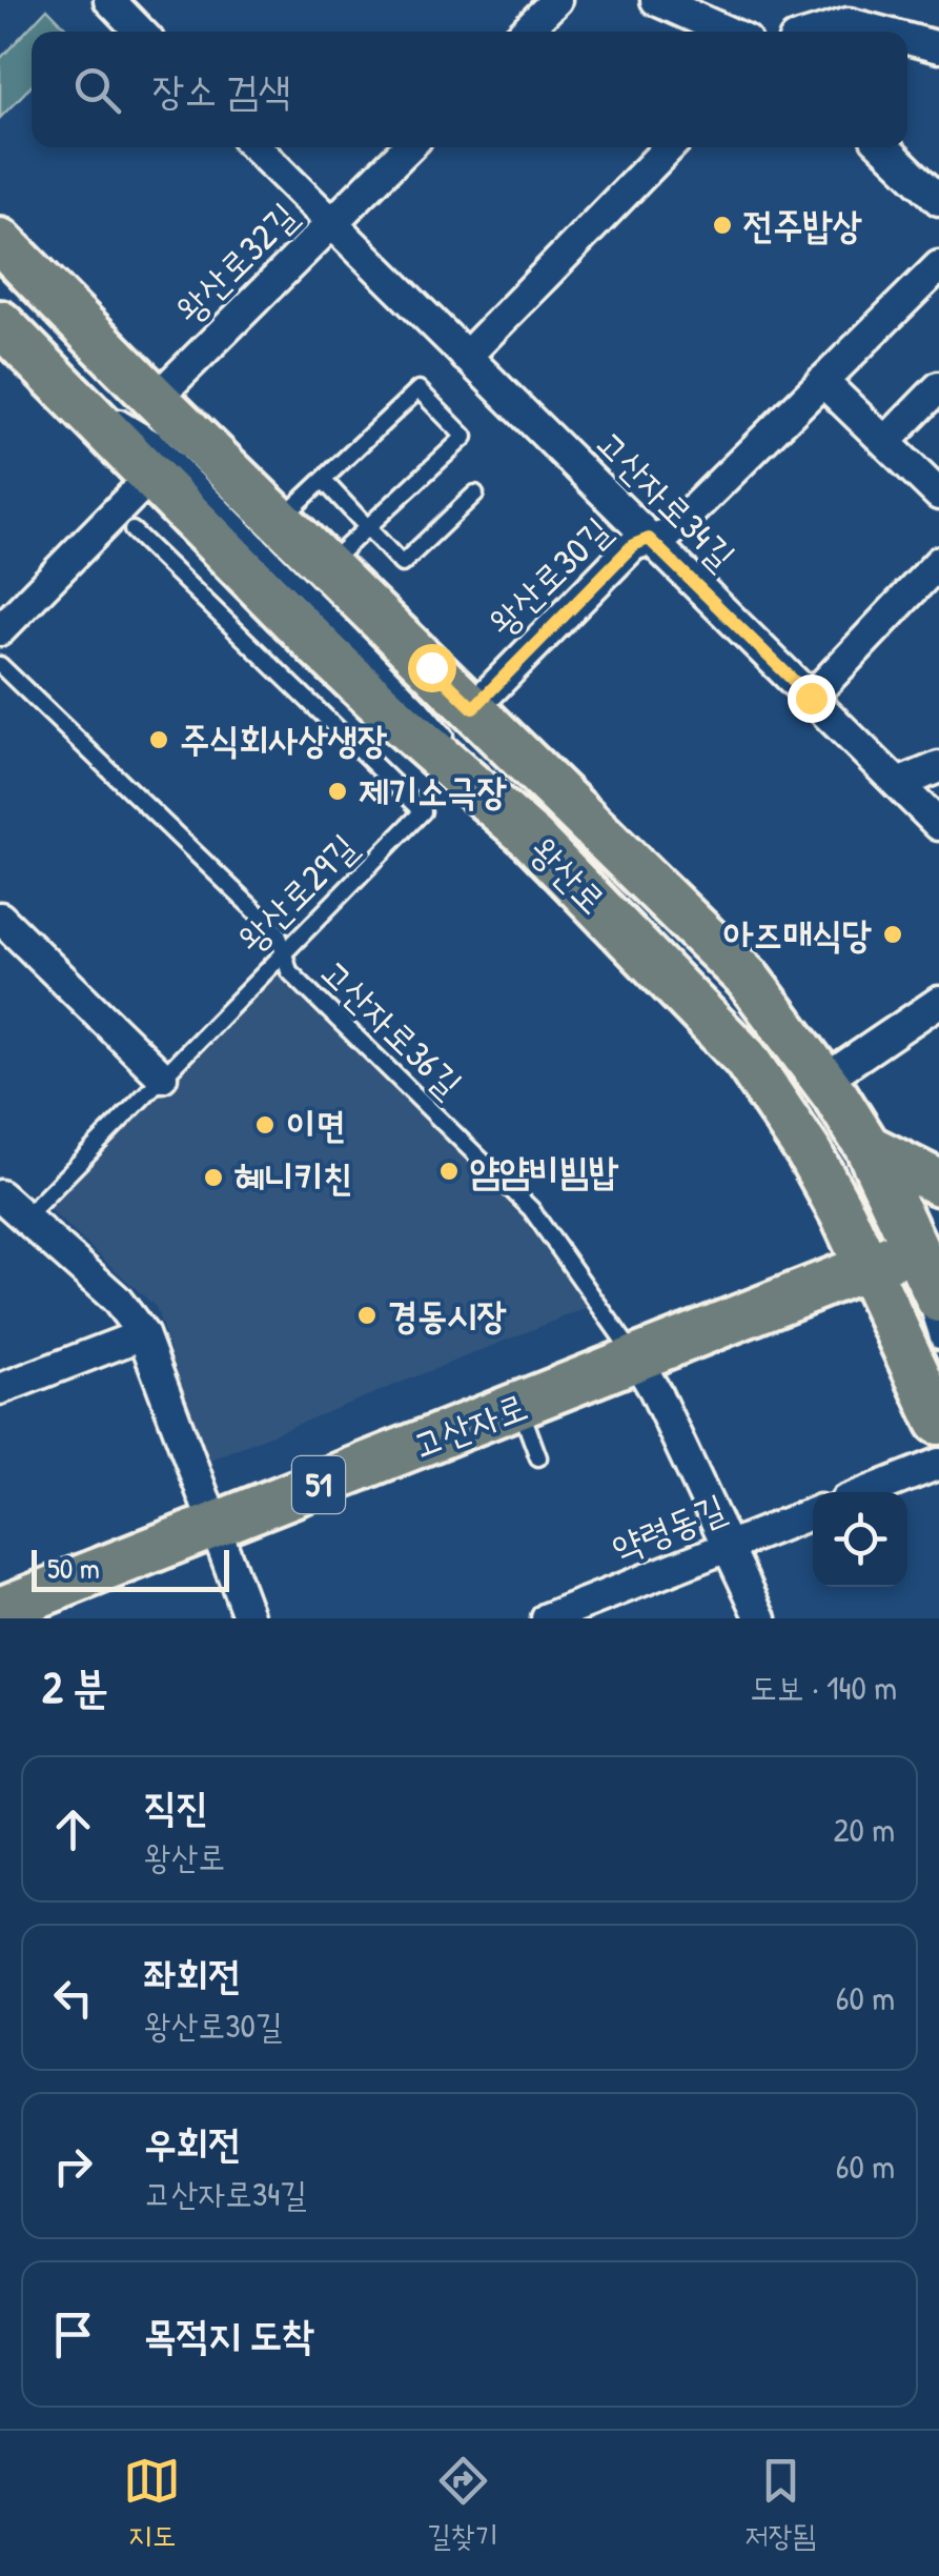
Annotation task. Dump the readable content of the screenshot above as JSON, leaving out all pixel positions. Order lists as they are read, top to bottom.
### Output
{
  "streets": {
    "main road": ["왕산로", "고산자로", "51"],
    "street": [
      "왕산로32길",
      "고산자로34길",
      "왕산로30길",
      "약령동길"
    ],
    "lane": ["왕산로29길", "고산자로36길"]
  },
  "crossings": [
    ["왕산로32길", "고산자로34길"],
    ["왕산로32길", "왕산로"],
    ["고산자로34길", "왕산로30길"],
    ["왕산로30길", "왕산로"],
    ["왕산로", "고산자로"],
    ["왕산로29길", "고산자로36길"],
    ["고산자로36길", "고산자로"]
  ],
  "places": [
    "전주밥상",
    "주식회사상생장",
    "제기소극장",
    "아즈매식당",
    "이면",
    "얌얌비빔밥",
    "혜니키친",
    "경동시장"
  ],
  "scale_bar": "50 m",
  "page": {
    "search": "장소 검색",
    "scale": "50 m",
    "heading": ["2 분", "도보 · 140 m"],
    "list": [
      ["직진", "왕산로", "20 m"],
      ["좌회전", "왕산로30길", "60 m"],
      ["우회전", "고산자로34길", "60 m"],
      "목적지 도착"
    ],
    "nav": ["지도", "길찾기", "저장됨"]
  }
}
